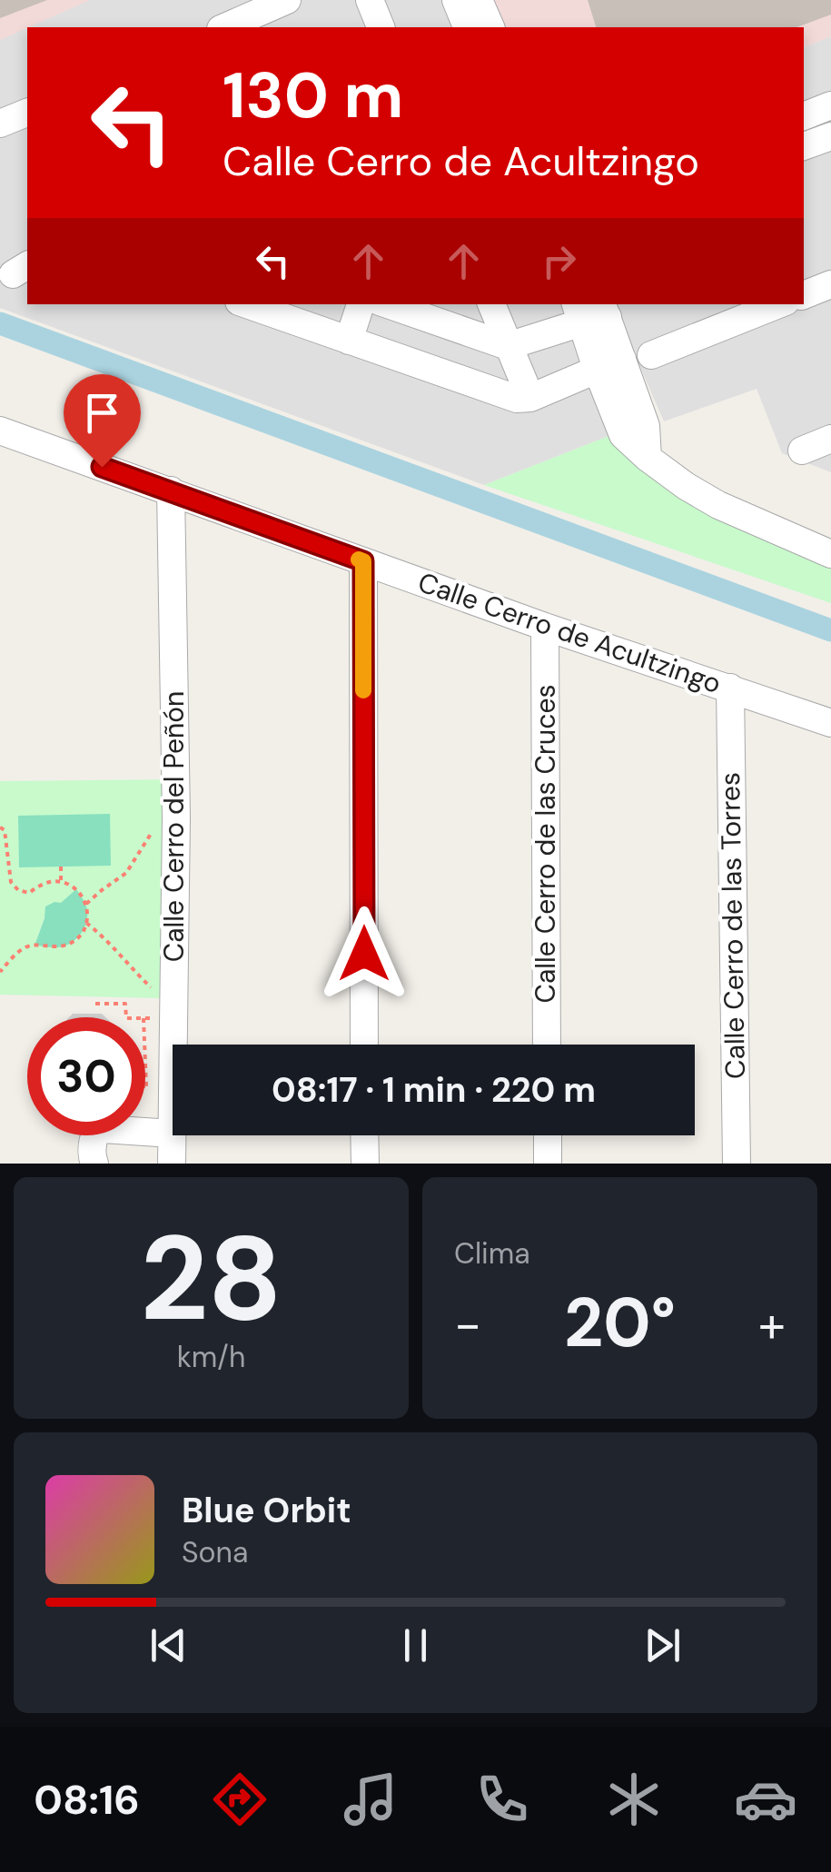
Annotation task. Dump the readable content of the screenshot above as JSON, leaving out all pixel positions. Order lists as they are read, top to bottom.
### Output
{
  "streets": {
    "street": [
      "Calle Cerro de Acultzingo",
      "Calle Cerro del Peñón",
      "Calle Cerro de las Cruces",
      "Calle Cerro de las Torres"
    ]
  },
  "crossings": [
    ["Calle Cerro de Acultzingo", "Calle Cerro del Peñón"],
    ["Calle Cerro de Acultzingo", "Calle Cerro de las Cruces"],
    ["Calle Cerro de Acultzingo", "Calle Cerro de las Torres"]
  ],
  "page": {
    "turn": ["130 m", "Calle Cerro de Acultzingo"],
    "limit": "30",
    "trip": "08:17 · 1 min · 220 m",
    "tile": [
      ["28", "km/h"],
      "Clima"
    ],
    "heat": ["−", "20°", "+"],
    "song": ["Blue Orbit", "Sona"],
    "tabs": "08:16"
  }
}
